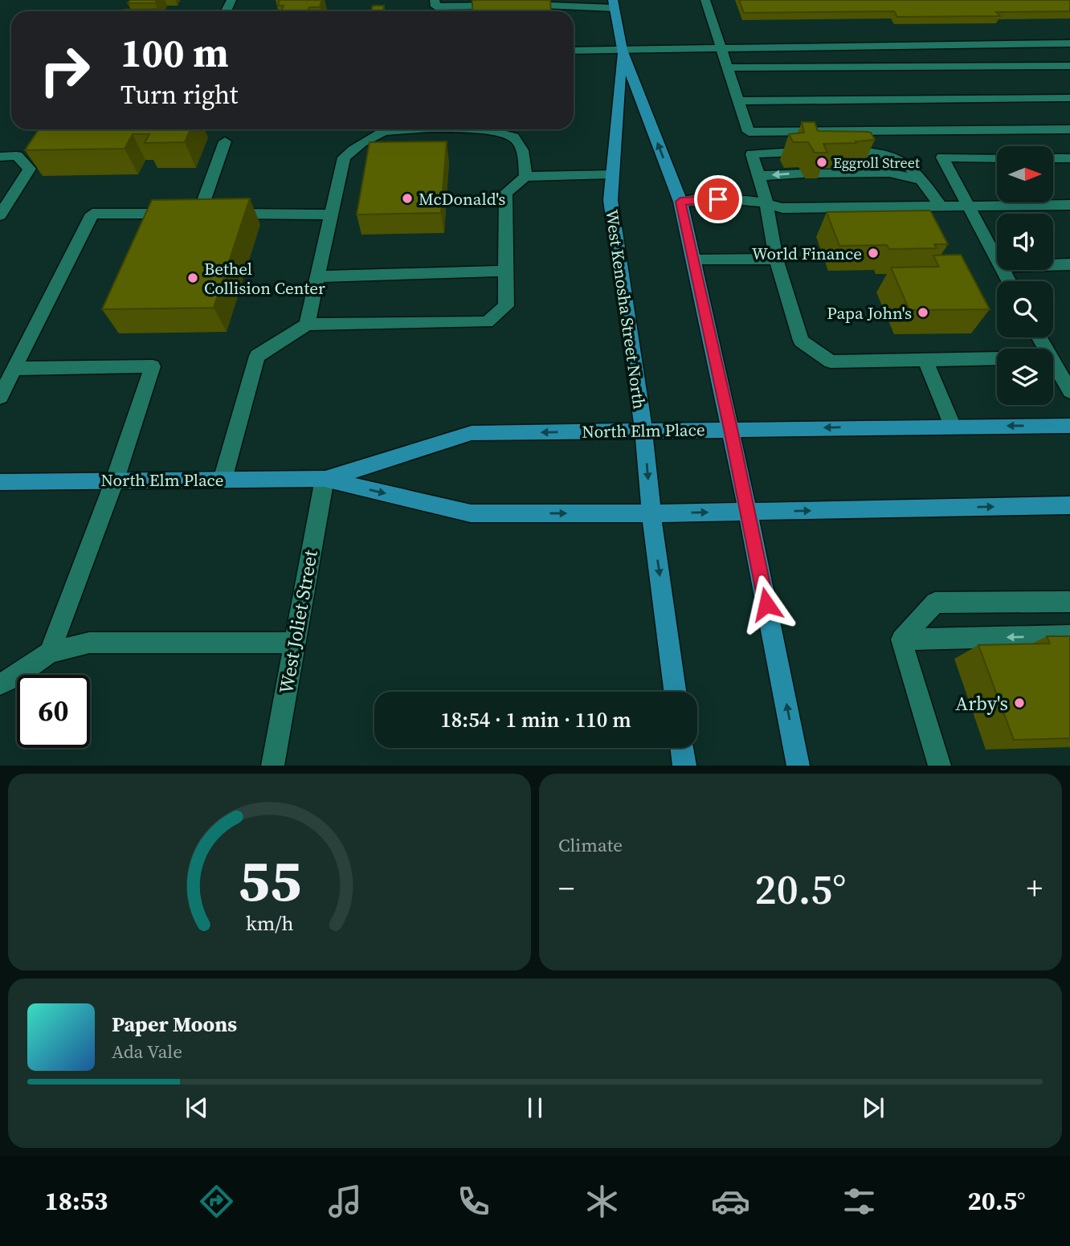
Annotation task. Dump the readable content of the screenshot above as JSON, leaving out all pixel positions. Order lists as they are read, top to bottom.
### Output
{
  "streets": {
    "main road": ["West Kenosha Street North", "North Elm Place"],
    "street": ["West Joliet Street"]
  },
  "crossings": [
    ["West Kenosha Street North", "North Elm Place"],
    ["North Elm Place", "West Joliet Street"]
  ],
  "places": [
    "Eggroll Street",
    "McDonald's",
    "World Finance",
    "Bethel Collision Center",
    "Papa John's",
    "Arby's"
  ],
  "north": "right",
  "page": {
    "turn": ["100 m", "Turn right"],
    "limit": "60",
    "trip": "18:54 · 1 min · 110 m",
    "tile": "Climate",
    "heat": ["−", "20.5°", "+"],
    "song": ["Paper Moons", "Ada Vale"],
    "tabs": ["18:53", "20.5°"],
    "gauge": ["55", "km/h"]
  }
}
